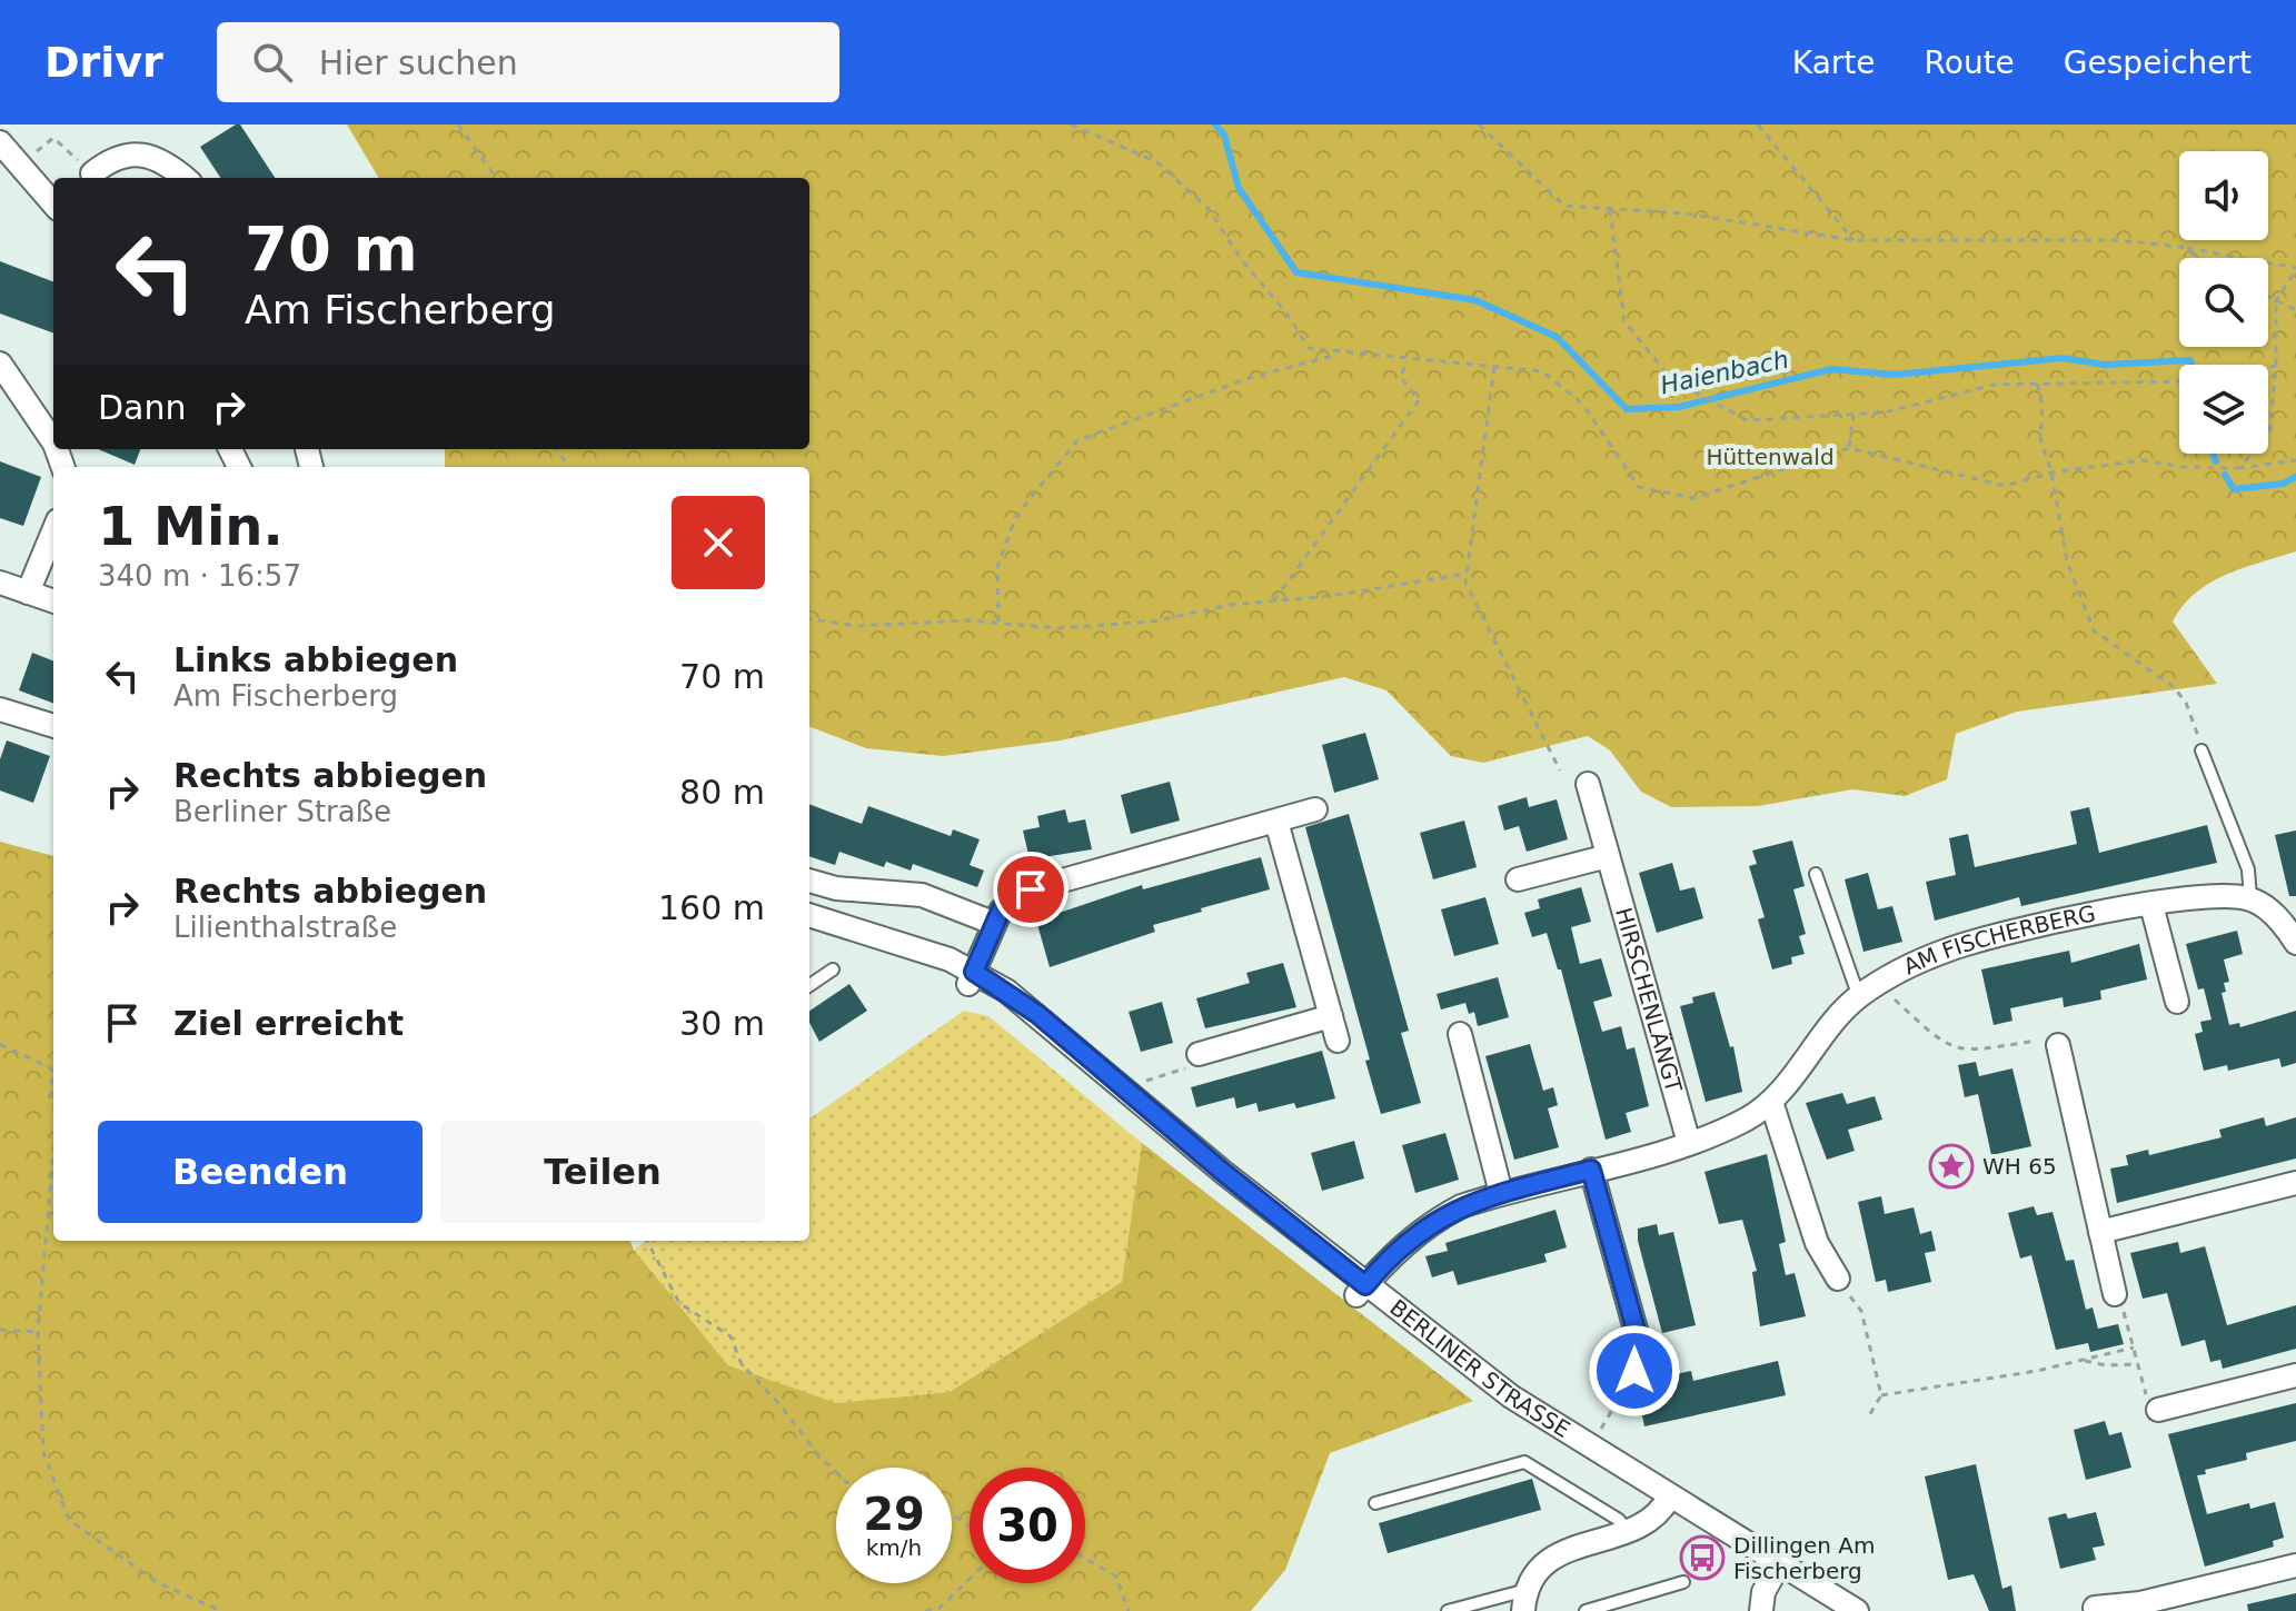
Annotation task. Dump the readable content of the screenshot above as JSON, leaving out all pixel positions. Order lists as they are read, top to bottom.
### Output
{
  "streets": {
    "street": ["AM FISCHERBERG", "HIRSCHENLÄNGT", "BERLINER STRASSE"]
  },
  "crossings": [
    ["AM FISCHERBERG", "HIRSCHENLÄNGT"],
    ["AM FISCHERBERG", "BERLINER STRASSE"]
  ],
  "water": ["Haienbach"],
  "parks": ["Hüttenwald"],
  "places": {
    "place": ["WH 65"],
    "bus stop": ["Dillingen Am Fischerberg"]
  },
  "page": {
    "header": "Drivr",
    "search": "Hier suchen",
    "nav": ["Karte", "Route", "Gespeichert"],
    "turn": ["70 m", "Am Fischerberg"],
    "then": "Dann",
    "heading": ["1 Min.", "340 m · 16:57"],
    "list": [
      {
        "name": "Links abbiegen",
        "note": "Am Fischerberg",
        "value": "70 m"
      },
      {
        "name": "Rechts abbiegen",
        "note": "Berliner Straße",
        "value": "80 m"
      },
      {
        "name": "Rechts abbiegen",
        "note": "Lilienthalstraße",
        "value": "160 m"
      },
      {
        "name": "Ziel erreicht",
        "value": "30 m"
      }
    ],
    "buttons": ["Beenden", "Teilen"],
    "speed": "29 km/h",
    "limit": "30"
  }
}
